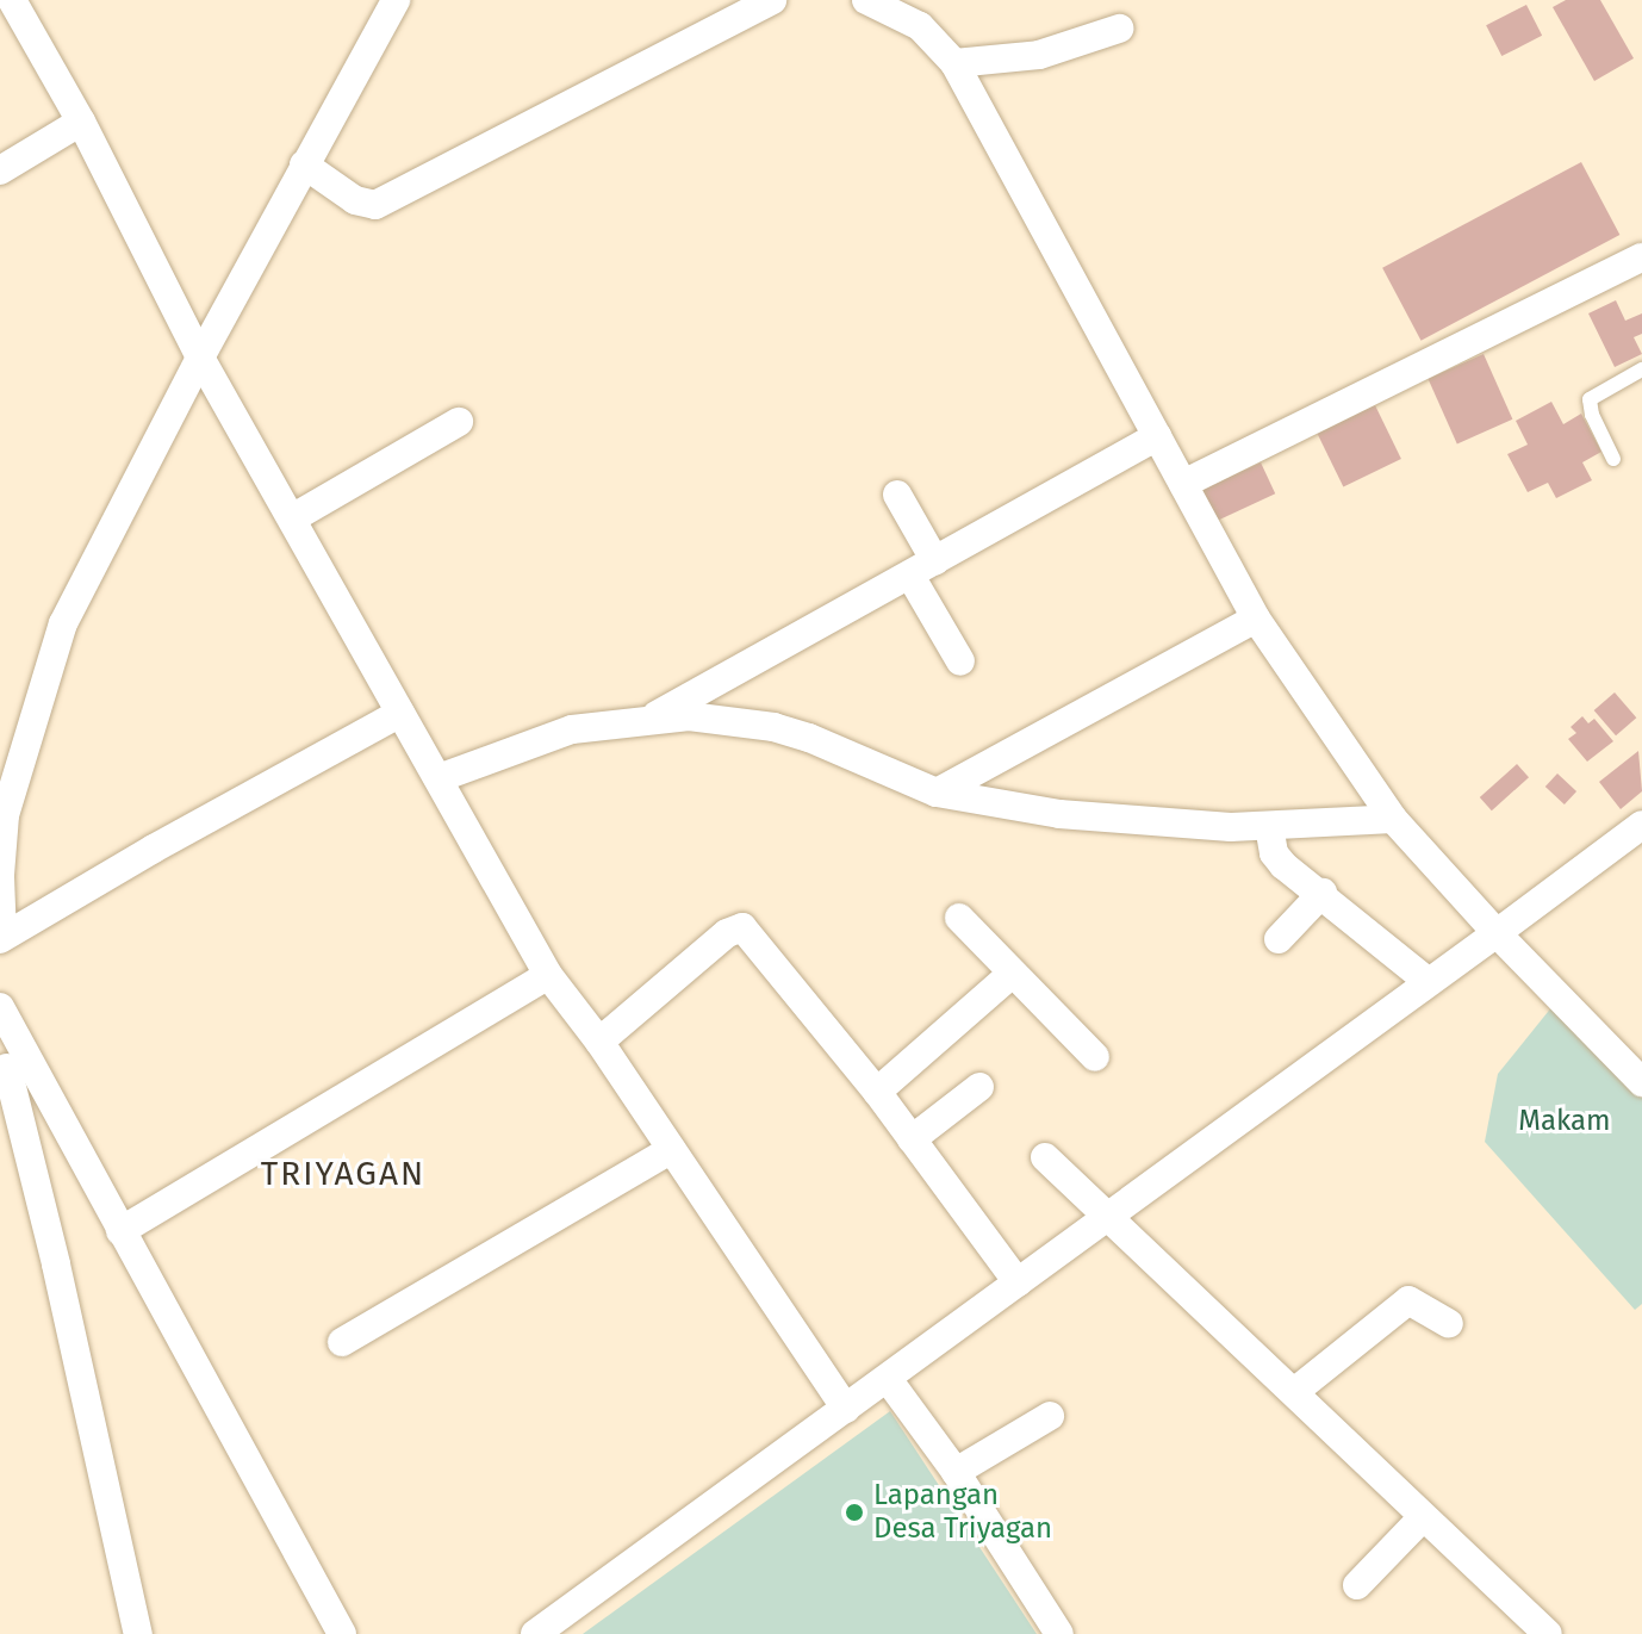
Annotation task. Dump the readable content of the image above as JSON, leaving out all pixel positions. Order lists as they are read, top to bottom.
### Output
{
  "districts": ["TRIYAGAN"],
  "parks": ["Makam"],
  "places": ["Lapangan Desa Triyagan"]
}
